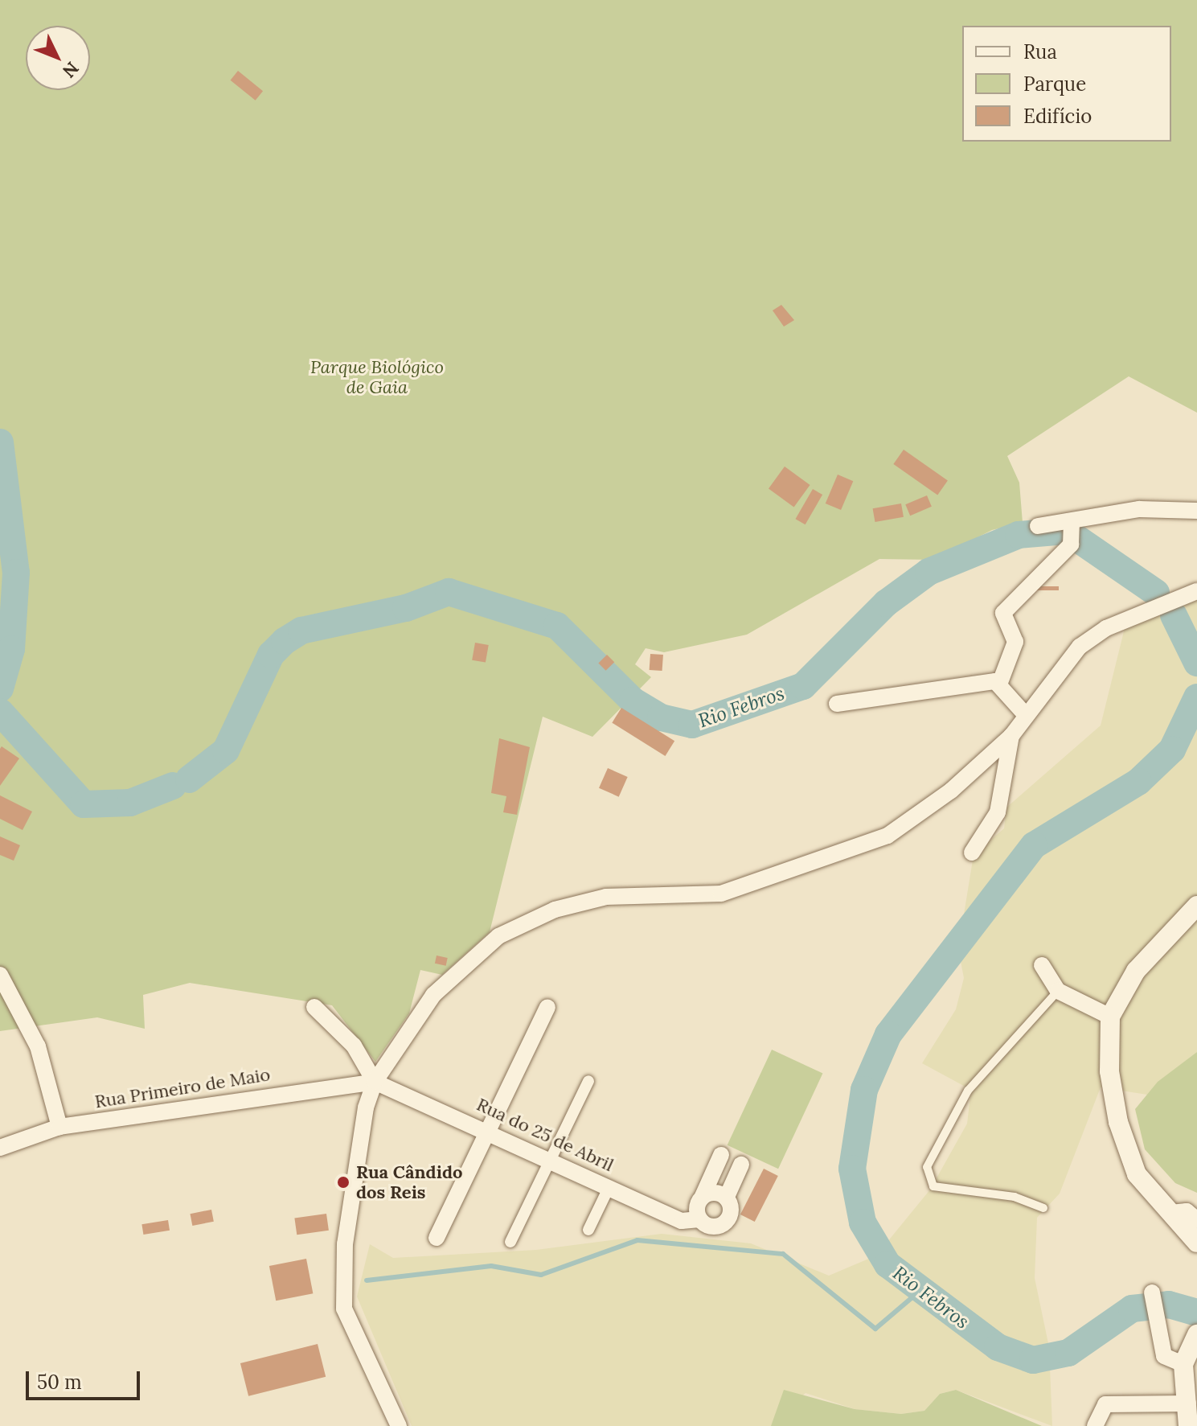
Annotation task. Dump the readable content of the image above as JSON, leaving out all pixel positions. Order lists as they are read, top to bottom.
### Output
{
  "streets": {
    "street": ["Rua Primeiro de Maio", "Rua do 25 de Abril"]
  },
  "crossings": [
    ["Rua Primeiro de Maio", "Rua do 25 de Abril"]
  ],
  "water": ["Rio Febros"],
  "parks": ["Parque Biológico de Gaia"],
  "places": ["Rua Cândido dos Reis"],
  "legend": ["Rua", "Parque", "Edifício"],
  "scale_bar": "50 m",
  "north": "bottom right"
}
